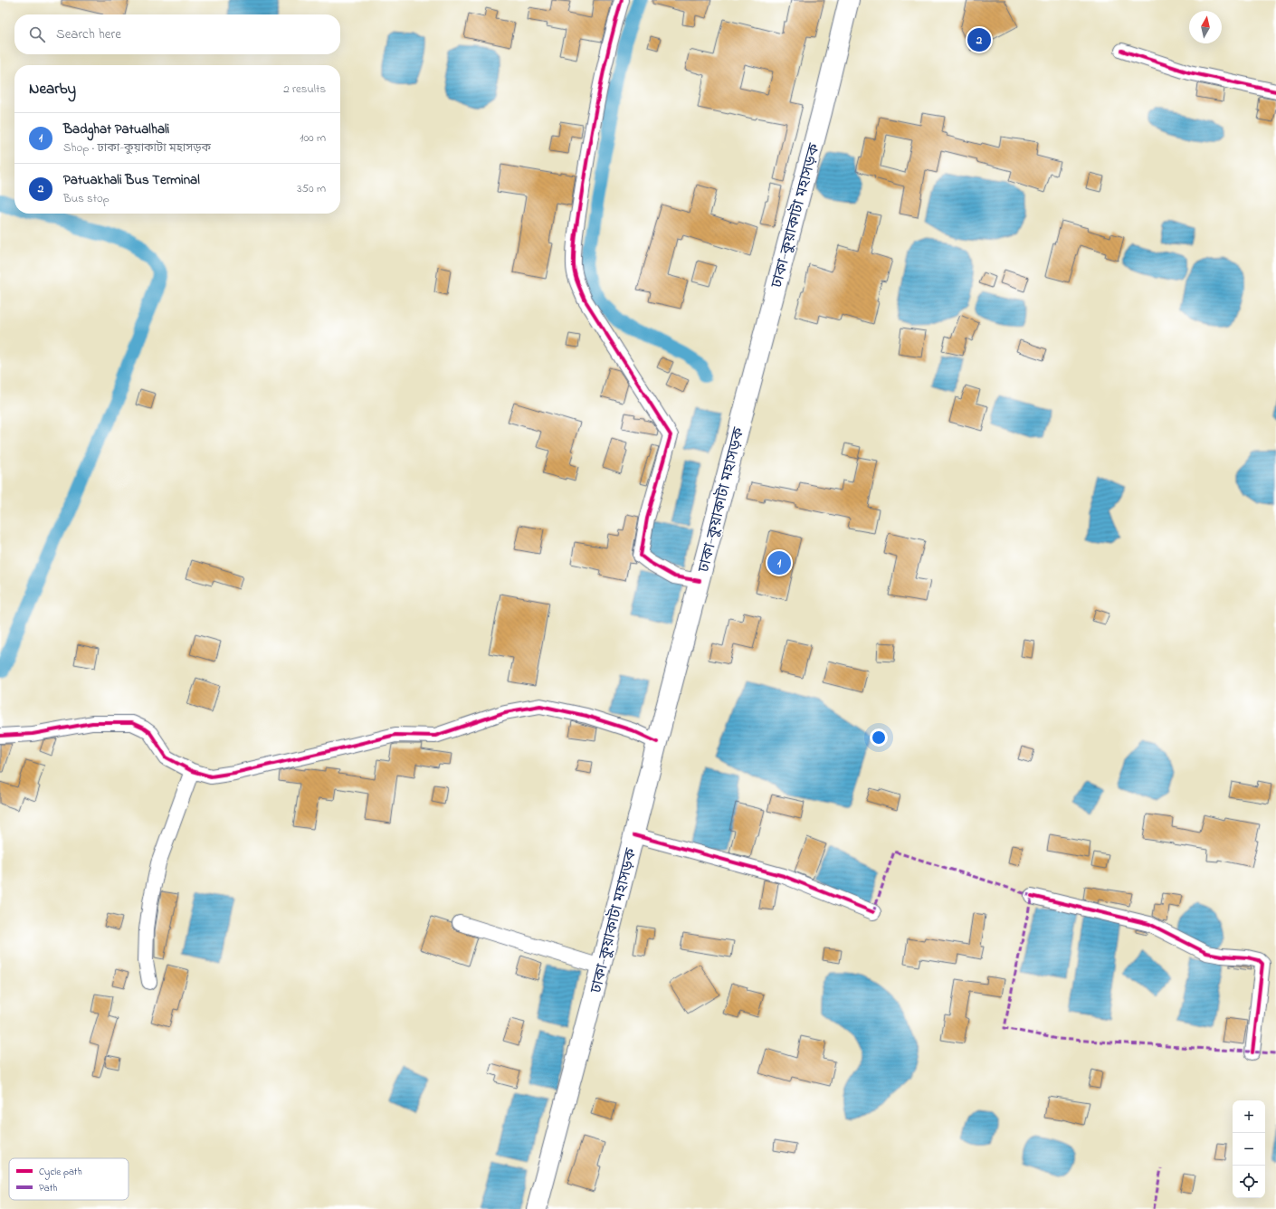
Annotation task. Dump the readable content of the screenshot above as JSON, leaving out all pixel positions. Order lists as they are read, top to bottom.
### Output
{
  "streets": {
    "main road": ["ঢাকা-কুয়াকাটা মহাসড়ক"]
  },
  "legend": ["Cycle path", "Path"],
  "north": "top",
  "page": {
    "search": "Search here",
    "pins": ["2", "1"],
    "heading": ["Nearby", "2 results"],
    "list": [
      {
        "mark": "1",
        "name": "Badghat Patualhali",
        "note": "Shop · ঢাকা-কুয়াকাটা মহাসড়ক",
        "value": "100 m"
      },
      {
        "mark": "2",
        "name": "Patuakhali Bus Terminal",
        "note": "Bus stop",
        "value": "350 m"
      }
    ],
    "map_buttons": ["+", "−"]
  }
}
